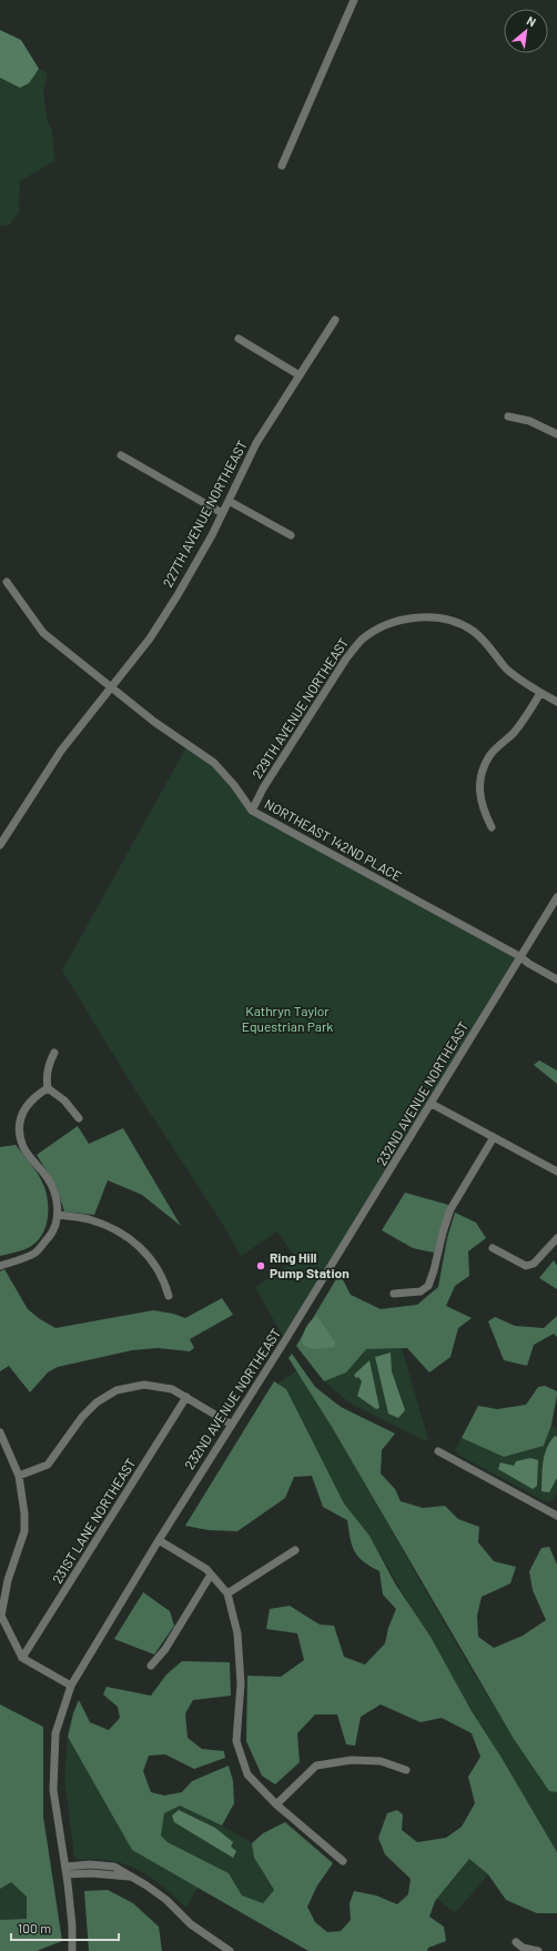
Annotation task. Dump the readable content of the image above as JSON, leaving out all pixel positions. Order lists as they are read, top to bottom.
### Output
{
  "streets": {
    "street": [
      "227TH AVENUE NORTHEAST",
      "229TH AVENUE NORTHEAST",
      "NORTHEAST 142ND PLACE",
      "232ND AVENUE NORTHEAST",
      "231ST LANE NORTHEAST"
    ]
  },
  "crossings": [
    ["227TH AVENUE NORTHEAST", "NORTHEAST 142ND PLACE"],
    ["229TH AVENUE NORTHEAST", "NORTHEAST 142ND PLACE"],
    ["NORTHEAST 142ND PLACE", "232ND AVENUE NORTHEAST"]
  ],
  "parks": ["Kathryn Taylor Equestrian Park"],
  "places": ["Ring Hill Pump Station"],
  "scale_bar": "100 m",
  "north": "top right"
}
